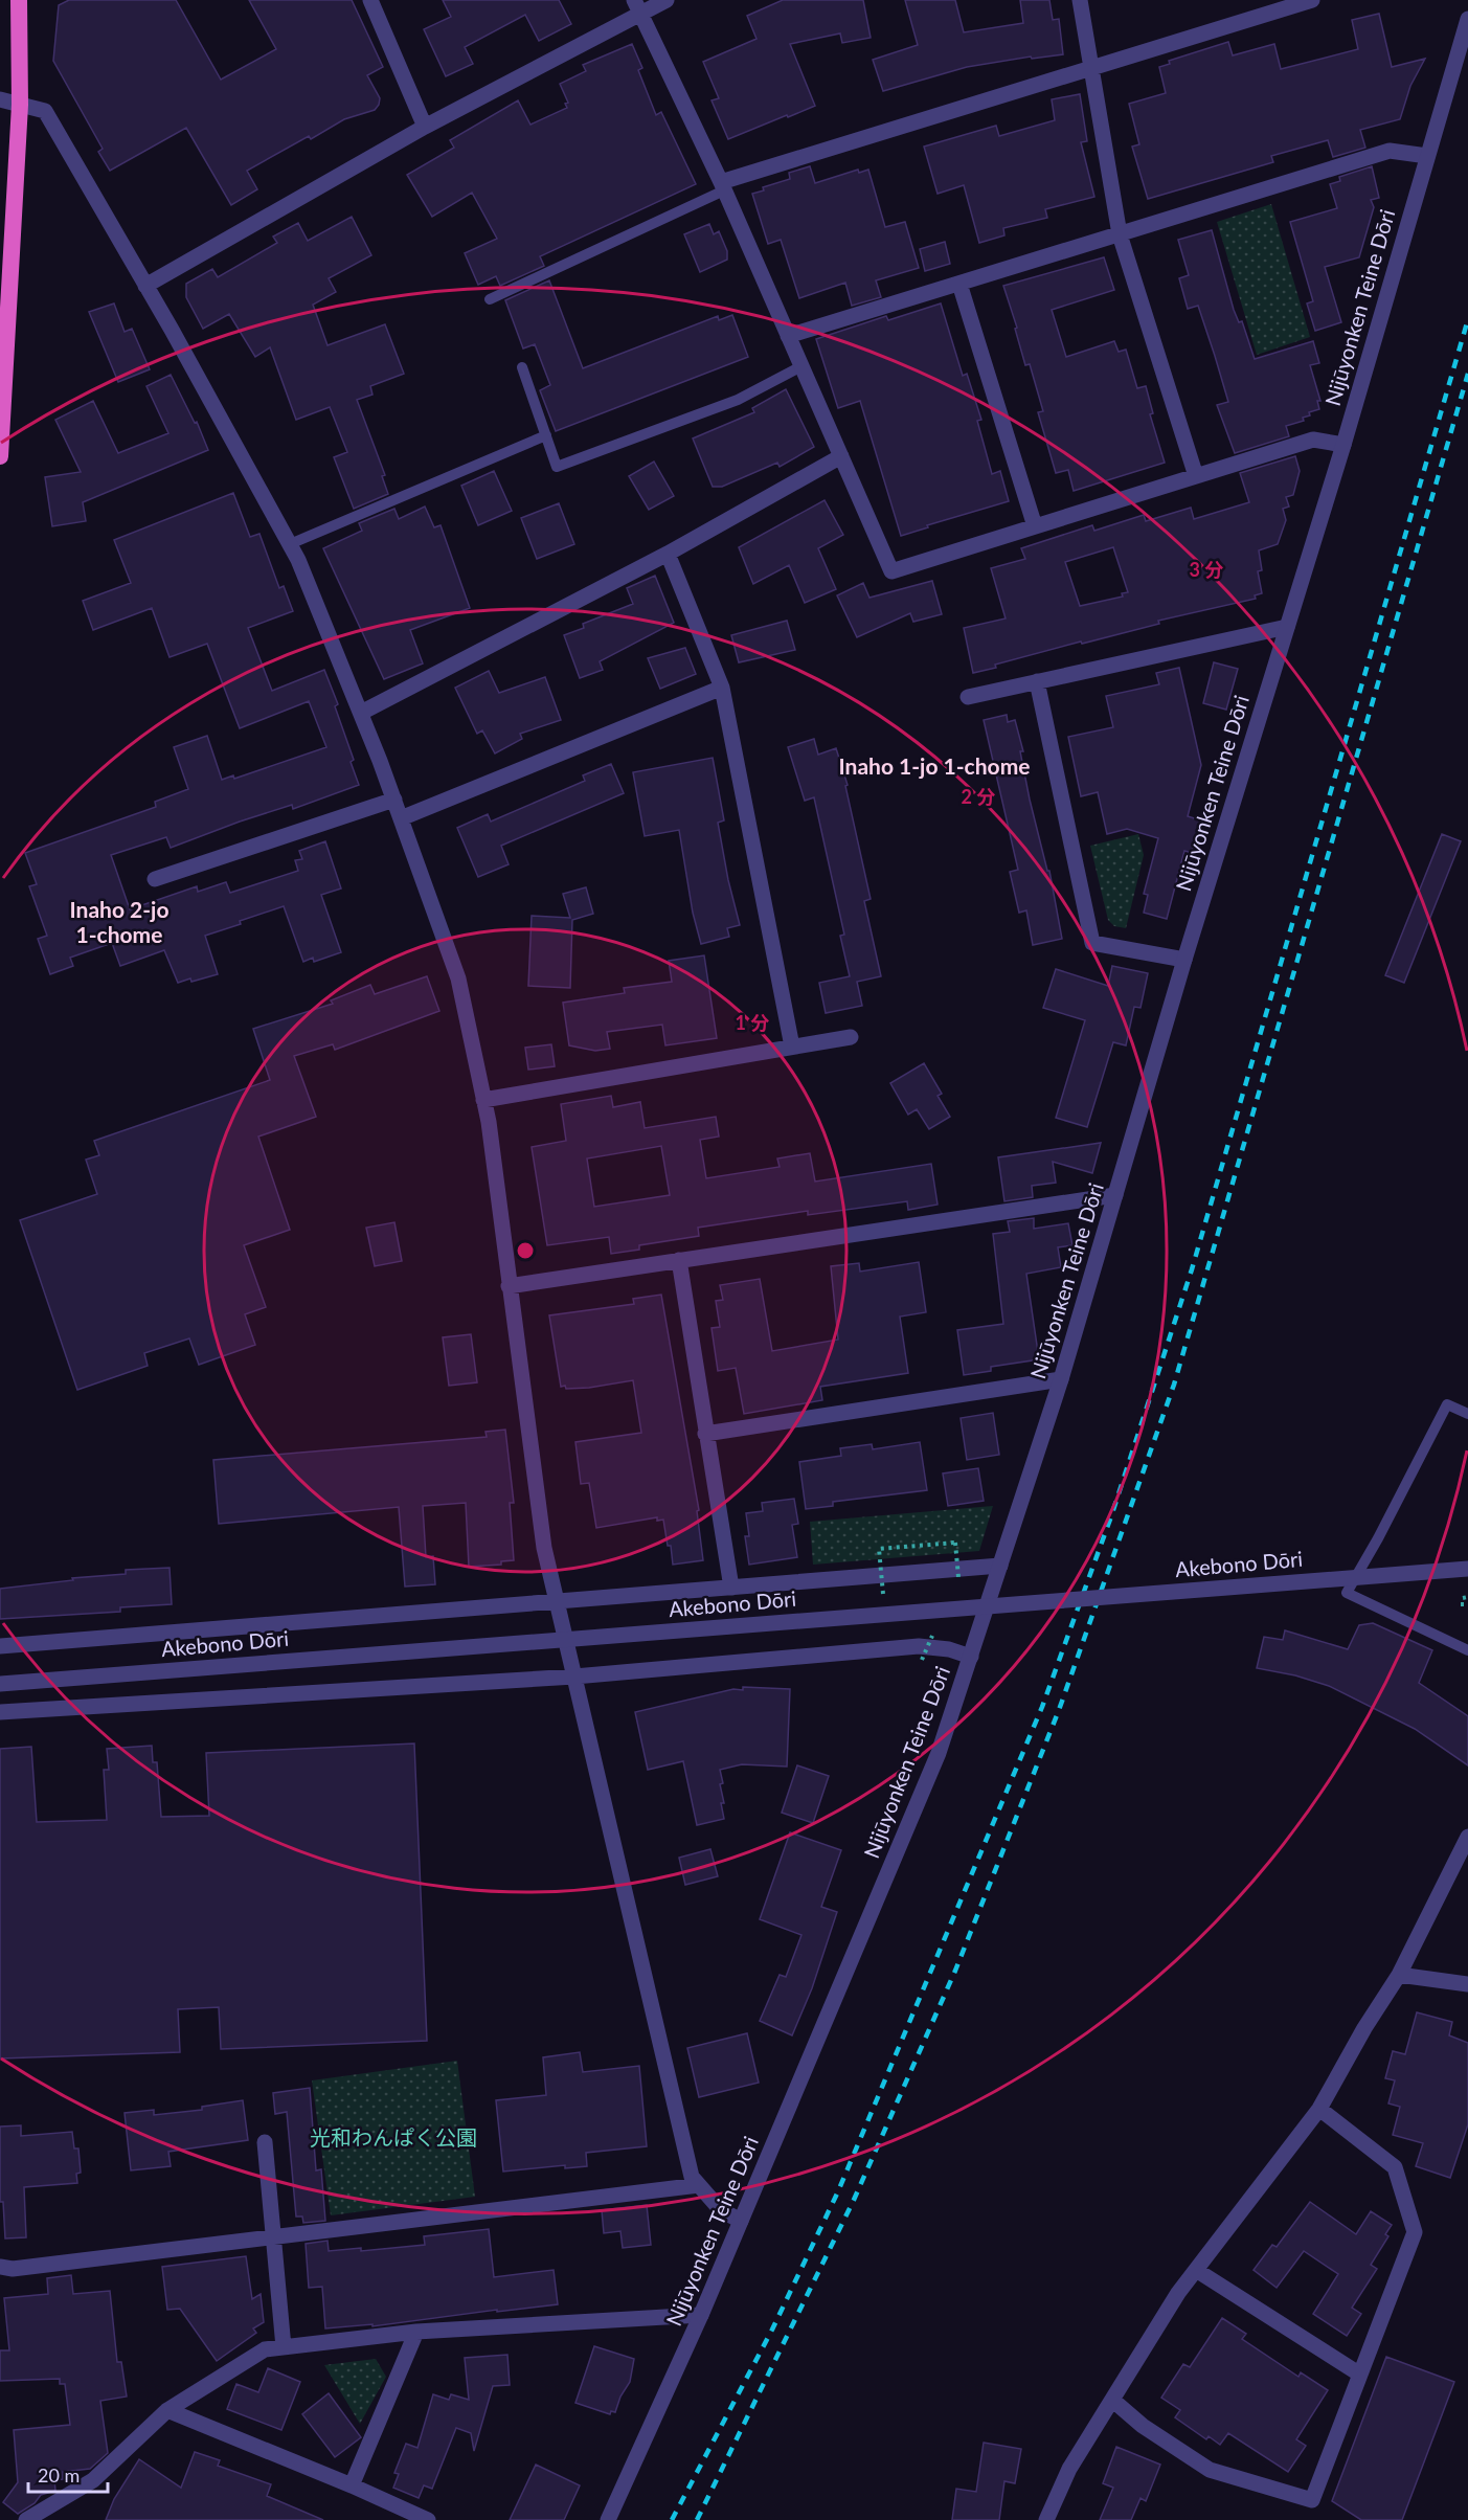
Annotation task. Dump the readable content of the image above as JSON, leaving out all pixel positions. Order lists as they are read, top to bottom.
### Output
{
  "streets": {
    "street": ["Nijūyonken Teine Dōri", "Akebono Dōri"]
  },
  "districts": ["Inaho 1-jo 1-chome", "Inaho 2-jo 1-chome"],
  "parks": ["光和わんぱく公園"],
  "scale_bar": "20 m",
  "rings": ["3 分", "2 分", "1 分"]
}
